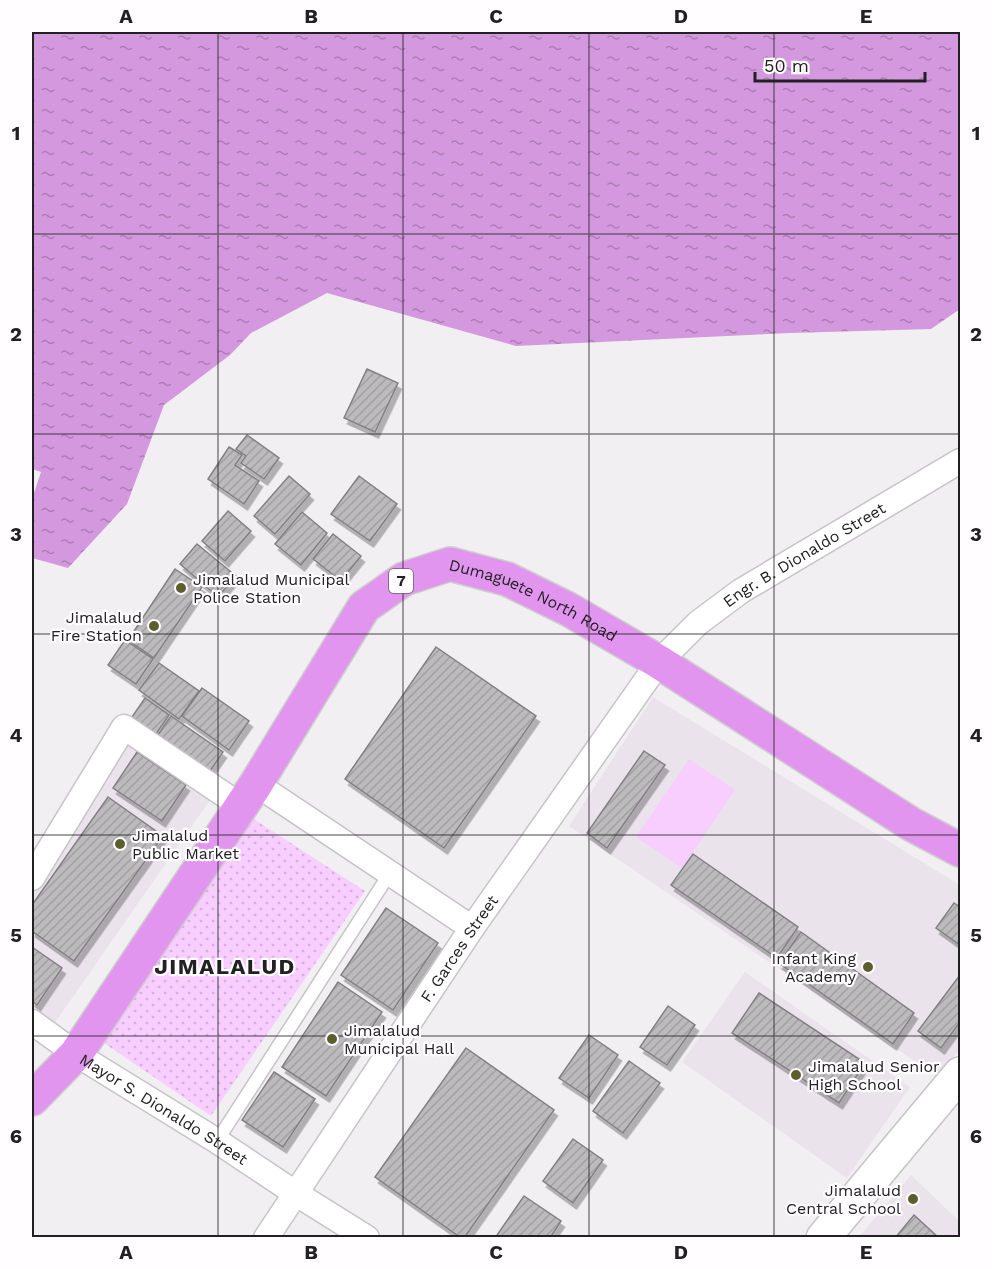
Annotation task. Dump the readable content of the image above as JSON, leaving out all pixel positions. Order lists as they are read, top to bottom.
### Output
{
  "streets": {
    "highway": ["7", "Dumaguete North Road"],
    "street": ["Engr. B. Dionaldo Street", "F. Garces Street", "Mayor S. Dionaldo Street"]
  },
  "crossings": [
    ["Engr. B. Dionaldo Street", "Dumaguete North Road"],
    ["Engr. B. Dionaldo Street", "F. Garces Street"],
    ["Dumaguete North Road", "F. Garces Street"],
    ["Dumaguete North Road", "Mayor S. Dionaldo Street"],
    ["F. Garces Street", "Mayor S. Dionaldo Street"]
  ],
  "districts": ["JIMALALUD"],
  "places": [
    "Jimalalud Municipal Police Station",
    "Jimalalud Fire Station",
    "Jimalalud Public Market",
    "Infant King Academy",
    "Jimalalud Municipal Hall",
    "Jimalalud Senior High School",
    "Jimalalud Central School"
  ],
  "scale_bar": "50 m",
  "grid": {
    "columns": [
      "A",
      "B",
      "C",
      "D",
      "E"
    ],
    "rows": [
      "1",
      "2",
      "3",
      "4",
      "5",
      "6"
    ]
  }
}
